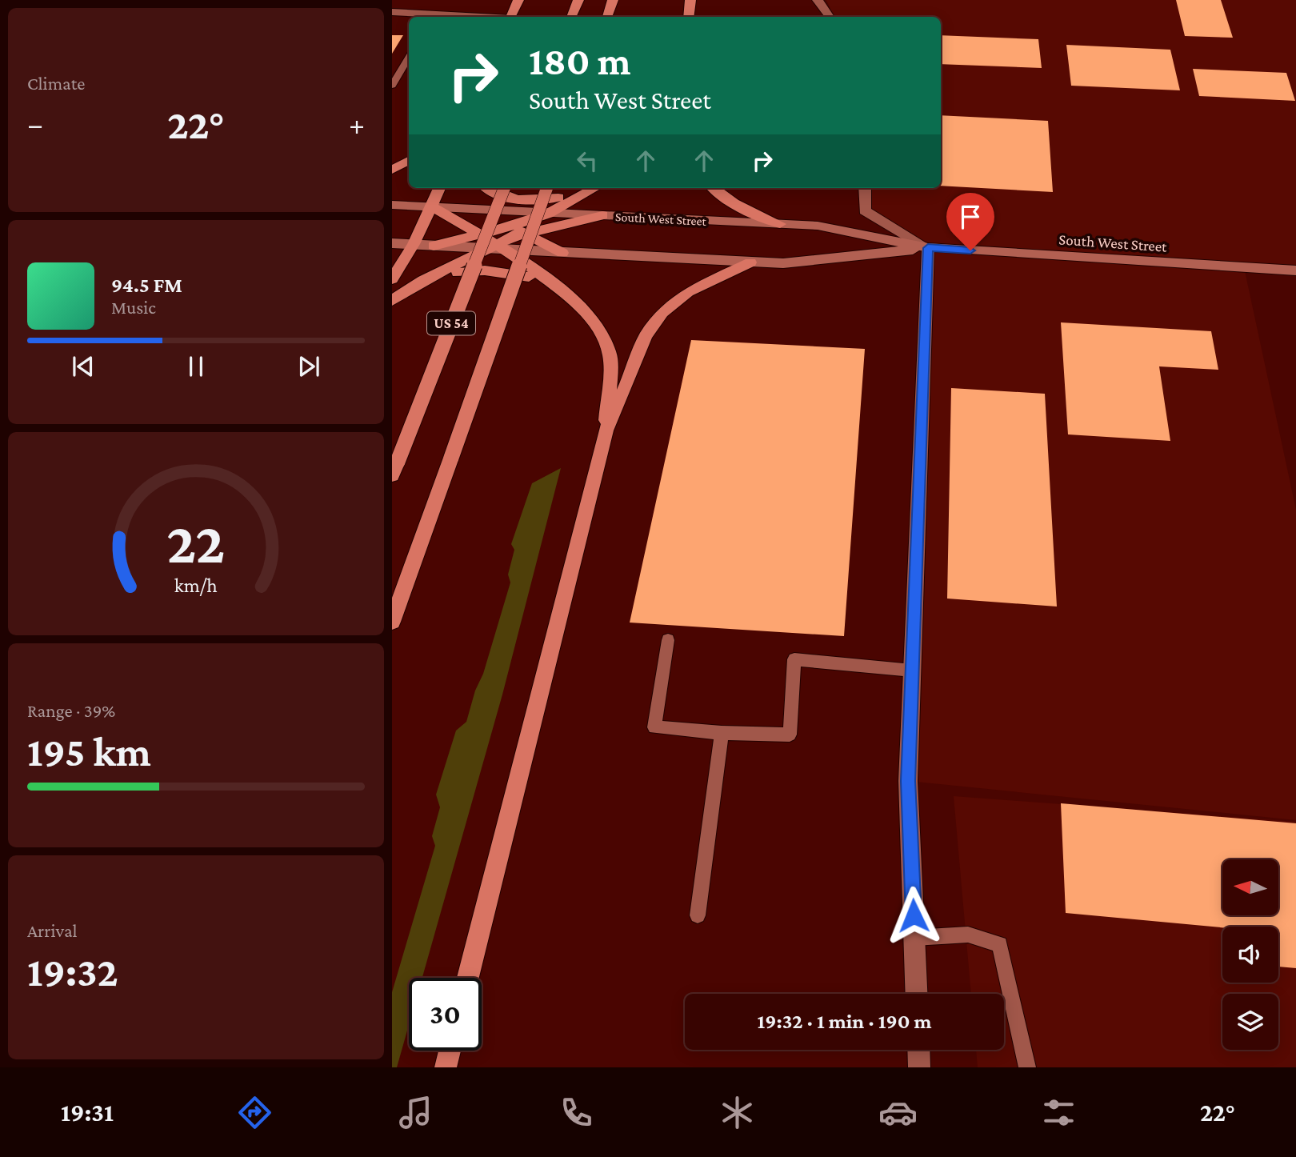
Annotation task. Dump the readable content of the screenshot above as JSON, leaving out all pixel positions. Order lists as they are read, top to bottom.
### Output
{
  "streets": {
    "highway": ["US 54"],
    "main road": ["South West Street"]
  },
  "north": "left",
  "page": {
    "tile": [
      "Climate",
      ["Range · 39%", "195 km"],
      ["Arrival", "19:32"]
    ],
    "turn": ["180 m", "South West Street"],
    "heat": ["−", "22°", "+"],
    "song": ["94.5 FM", "Music"],
    "limit": "30",
    "trip": "19:32 · 1 min · 190 m",
    "tabs": ["19:31", "22°"],
    "gauge": ["22", "km/h"]
  }
}
